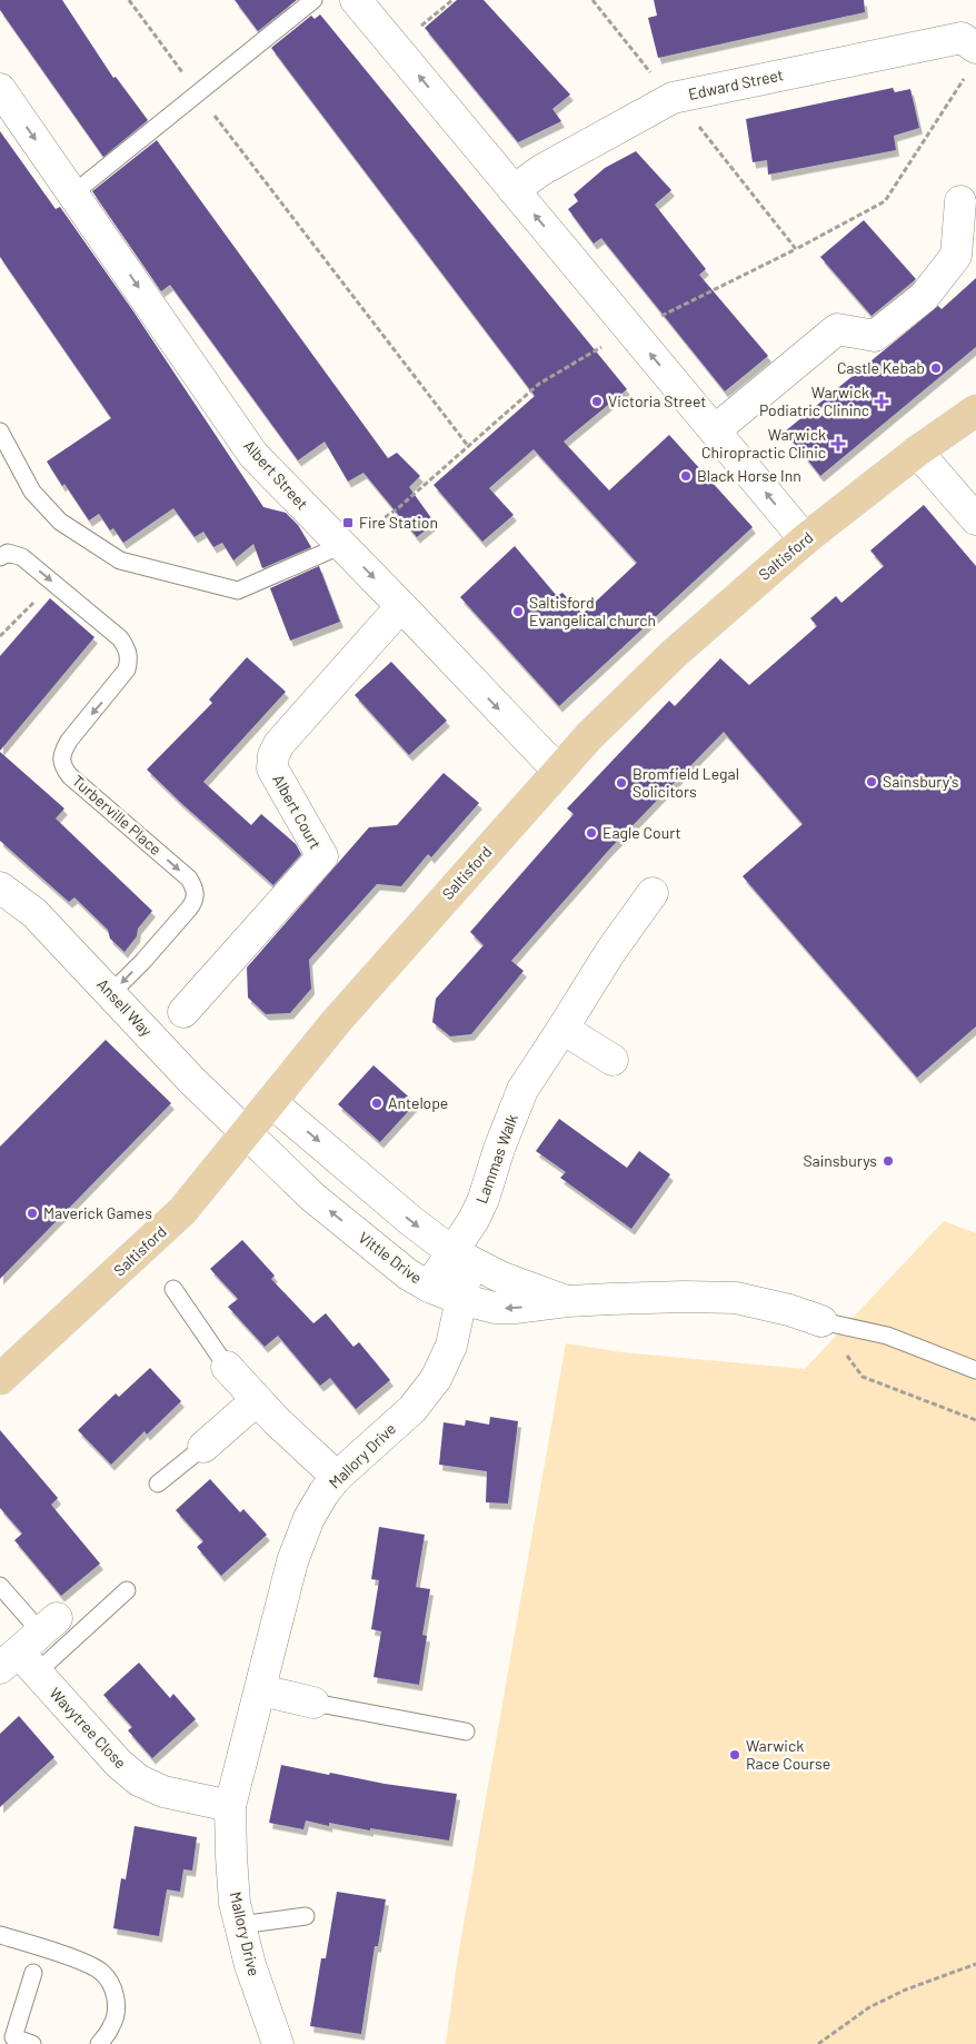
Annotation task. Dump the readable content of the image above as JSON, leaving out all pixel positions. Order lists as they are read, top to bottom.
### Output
{
  "streets": {
    "main road": ["Saltisford"],
    "street": [
      "Edward Street",
      "Albert Street",
      "Albert Court",
      "Ansell Way",
      "Lammas Walk",
      "Vittle Drive",
      "Mallory Drive",
      "Wavytree Close"
    ],
    "lane": ["Turberville Place"]
  },
  "crossings": [
    ["Albert Street", "Saltisford"],
    ["Albert Street", "Albert Court"],
    ["Saltisford", "Ansell Way"],
    ["Saltisford", "Vittle Drive"],
    ["Turberville Place", "Ansell Way"],
    ["Ansell Way", "Vittle Drive"],
    ["Lammas Walk", "Vittle Drive"],
    ["Lammas Walk", "Mallory Drive"],
    ["Vittle Drive", "Mallory Drive"],
    ["Mallory Drive", "Wavytree Close"]
  ],
  "one_way": ["Albert Street"],
  "places": {
    "other": [
      "Castle Kebab",
      "Victoria Street",
      "Black Horse Inn",
      "Saltisford Evangelical church",
      "Sainsbury's",
      "Bromfield Legal Solicitors",
      "Eagle Court",
      "Antelope",
      "Sainsburys",
      "Maverick Games",
      "Warwick Race Course"
    ],
    "health": ["Warwick Podiatric Clininc", "Warwick Chiropractic Clinic"],
    "transit": ["Fire Station"]
  }
}
